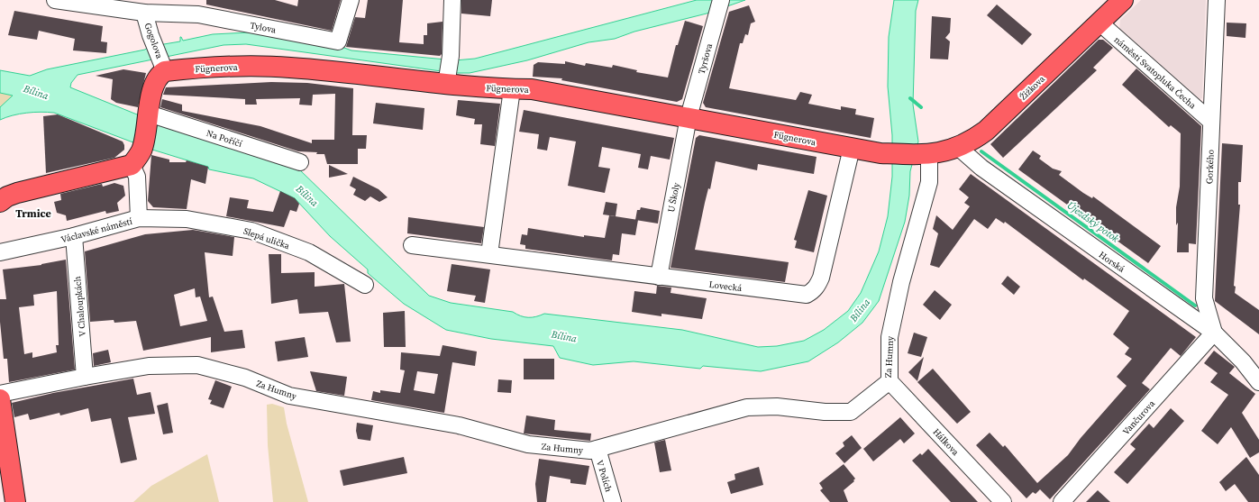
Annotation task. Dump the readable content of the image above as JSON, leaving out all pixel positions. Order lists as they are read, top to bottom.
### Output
{
  "streets": {
    "main road": ["Fügnerova", "Žižkova"],
    "street": [
      "Tylova",
      "Gogolova",
      "Tyršova",
      "náměstí Svatopluka Čecha",
      "Na Poříčí",
      "Gorkého",
      "U Školy",
      "Václavské náměstí",
      "Slepá ulička",
      "Horská",
      "Lovecká",
      "V Chaloupkách",
      "Za Humny",
      "Vančurova",
      "Hálkova",
      "V Polích"
    ]
  },
  "crossings": [
    ["Tylova", "Gogolova"],
    ["Gogolova", "Fügnerova"],
    ["Tyršova", "Fügnerova"],
    ["Tyršova", "U Školy"],
    ["Fügnerova", "Žižkova"],
    ["Fügnerova", "U Školy"],
    ["Fügnerova", "Lovecká"],
    ["Fügnerova", "Za Humny"],
    ["náměstí Svatopluka Čecha", "Žižkova"],
    ["náměstí Svatopluka Čecha", "Gorkého"],
    ["Žižkova", "Horská"],
    ["Žižkova", "Za Humny"],
    ["Gorkého", "Horská"],
    ["Gorkého", "Vančurova"],
    ["U Školy", "Lovecká"],
    ["Václavské náměstí", "Slepá ulička"],
    ["Václavské náměstí", "V Chaloupkách"],
    ["Horská", "Vančurova"],
    ["V Chaloupkách", "Za Humny"],
    ["Za Humny", "Hálkova"],
    ["Za Humny", "V Polích"]
  ],
  "districts": ["Trmice"],
  "water": ["Bílina", "Újezdský potok"]
}
